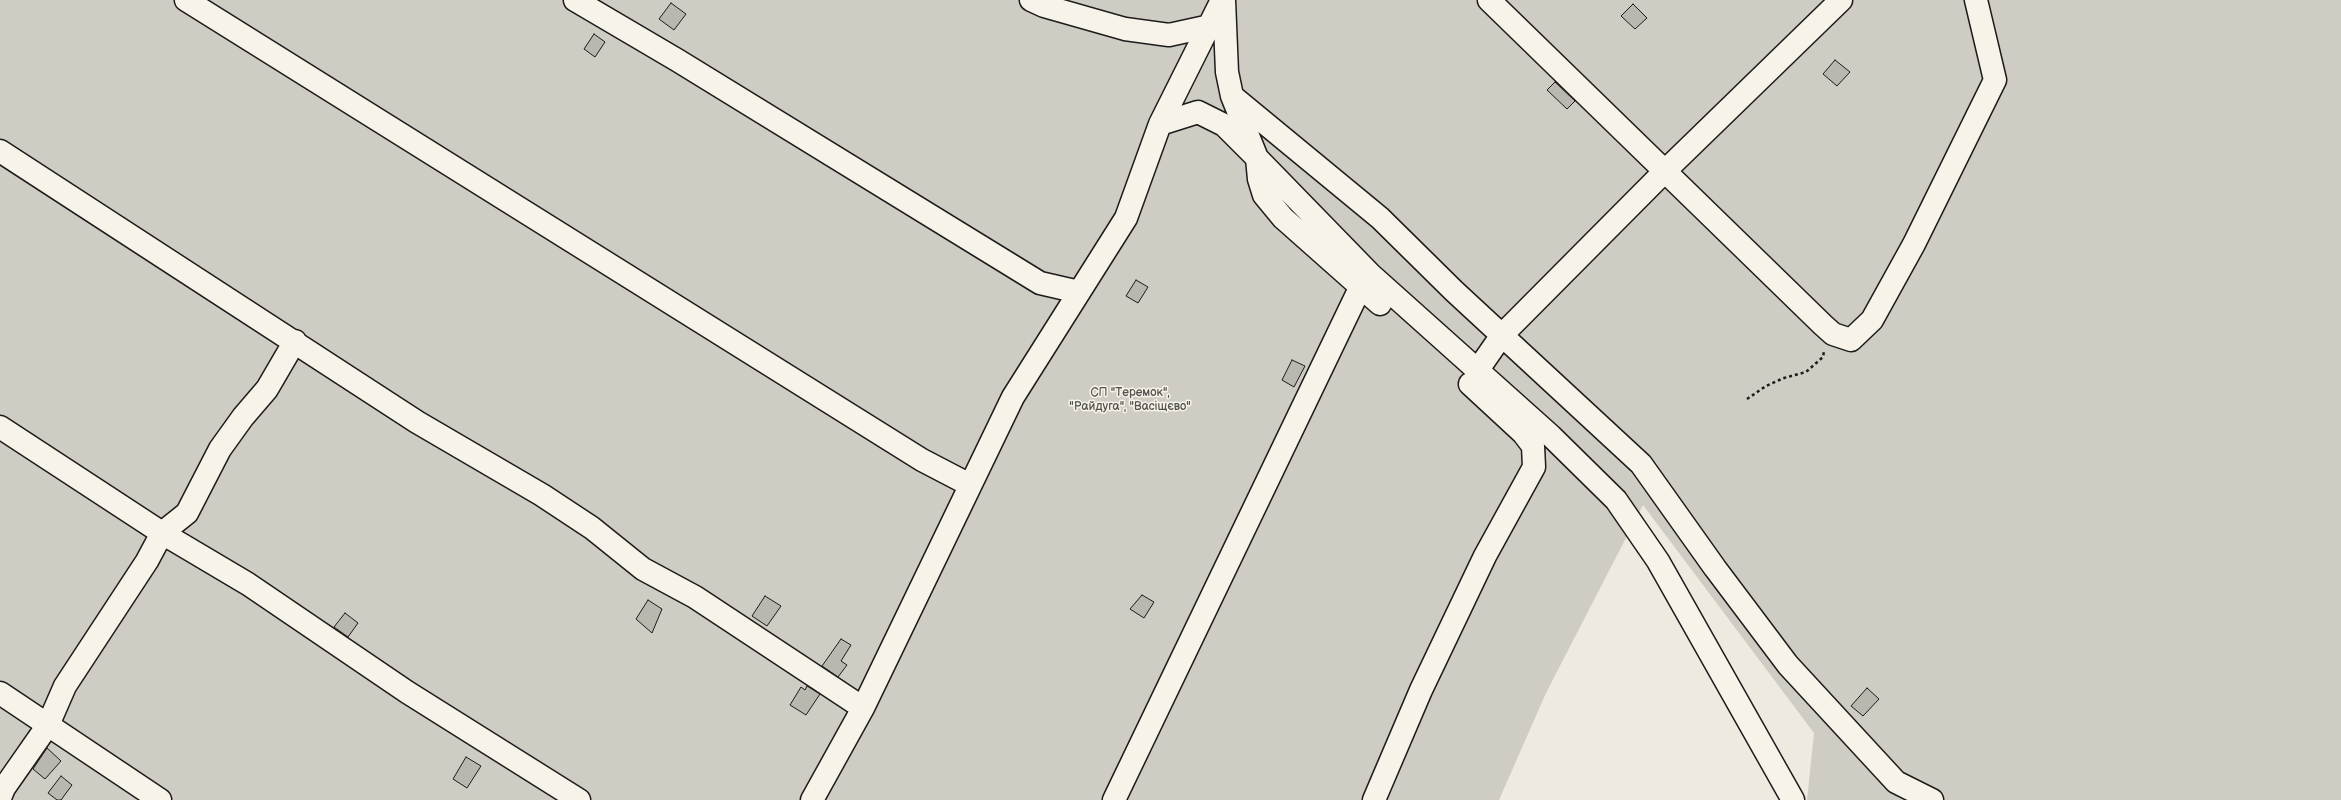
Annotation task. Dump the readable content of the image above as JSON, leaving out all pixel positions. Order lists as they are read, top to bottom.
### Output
{
  "parks": ["СП \"Теремок\", \"Райдуга\", \"Васіщєво\""]
}
